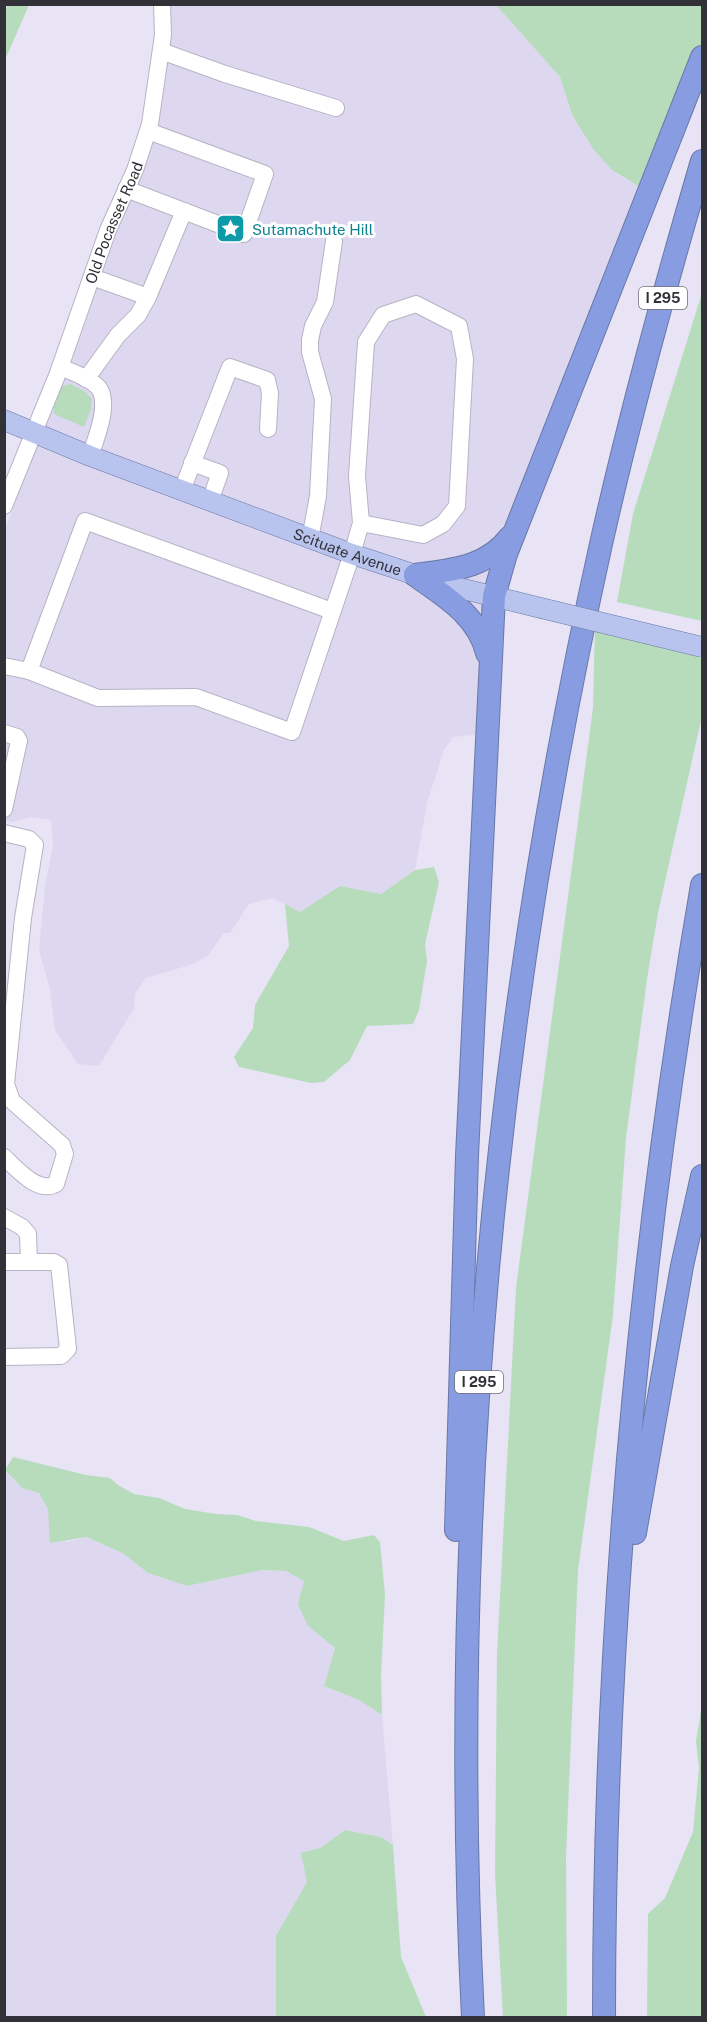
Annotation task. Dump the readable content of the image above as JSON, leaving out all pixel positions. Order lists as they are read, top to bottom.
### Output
{
  "streets": {
    "highway": ["I 295"],
    "main road": ["Scituate Avenue"],
    "street": ["Old Pocasset Road"]
  },
  "crossings": [
    ["Old Pocasset Road", "Scituate Avenue"]
  ],
  "places": {
    "place": ["Sutamachute Hill"]
  }
}
